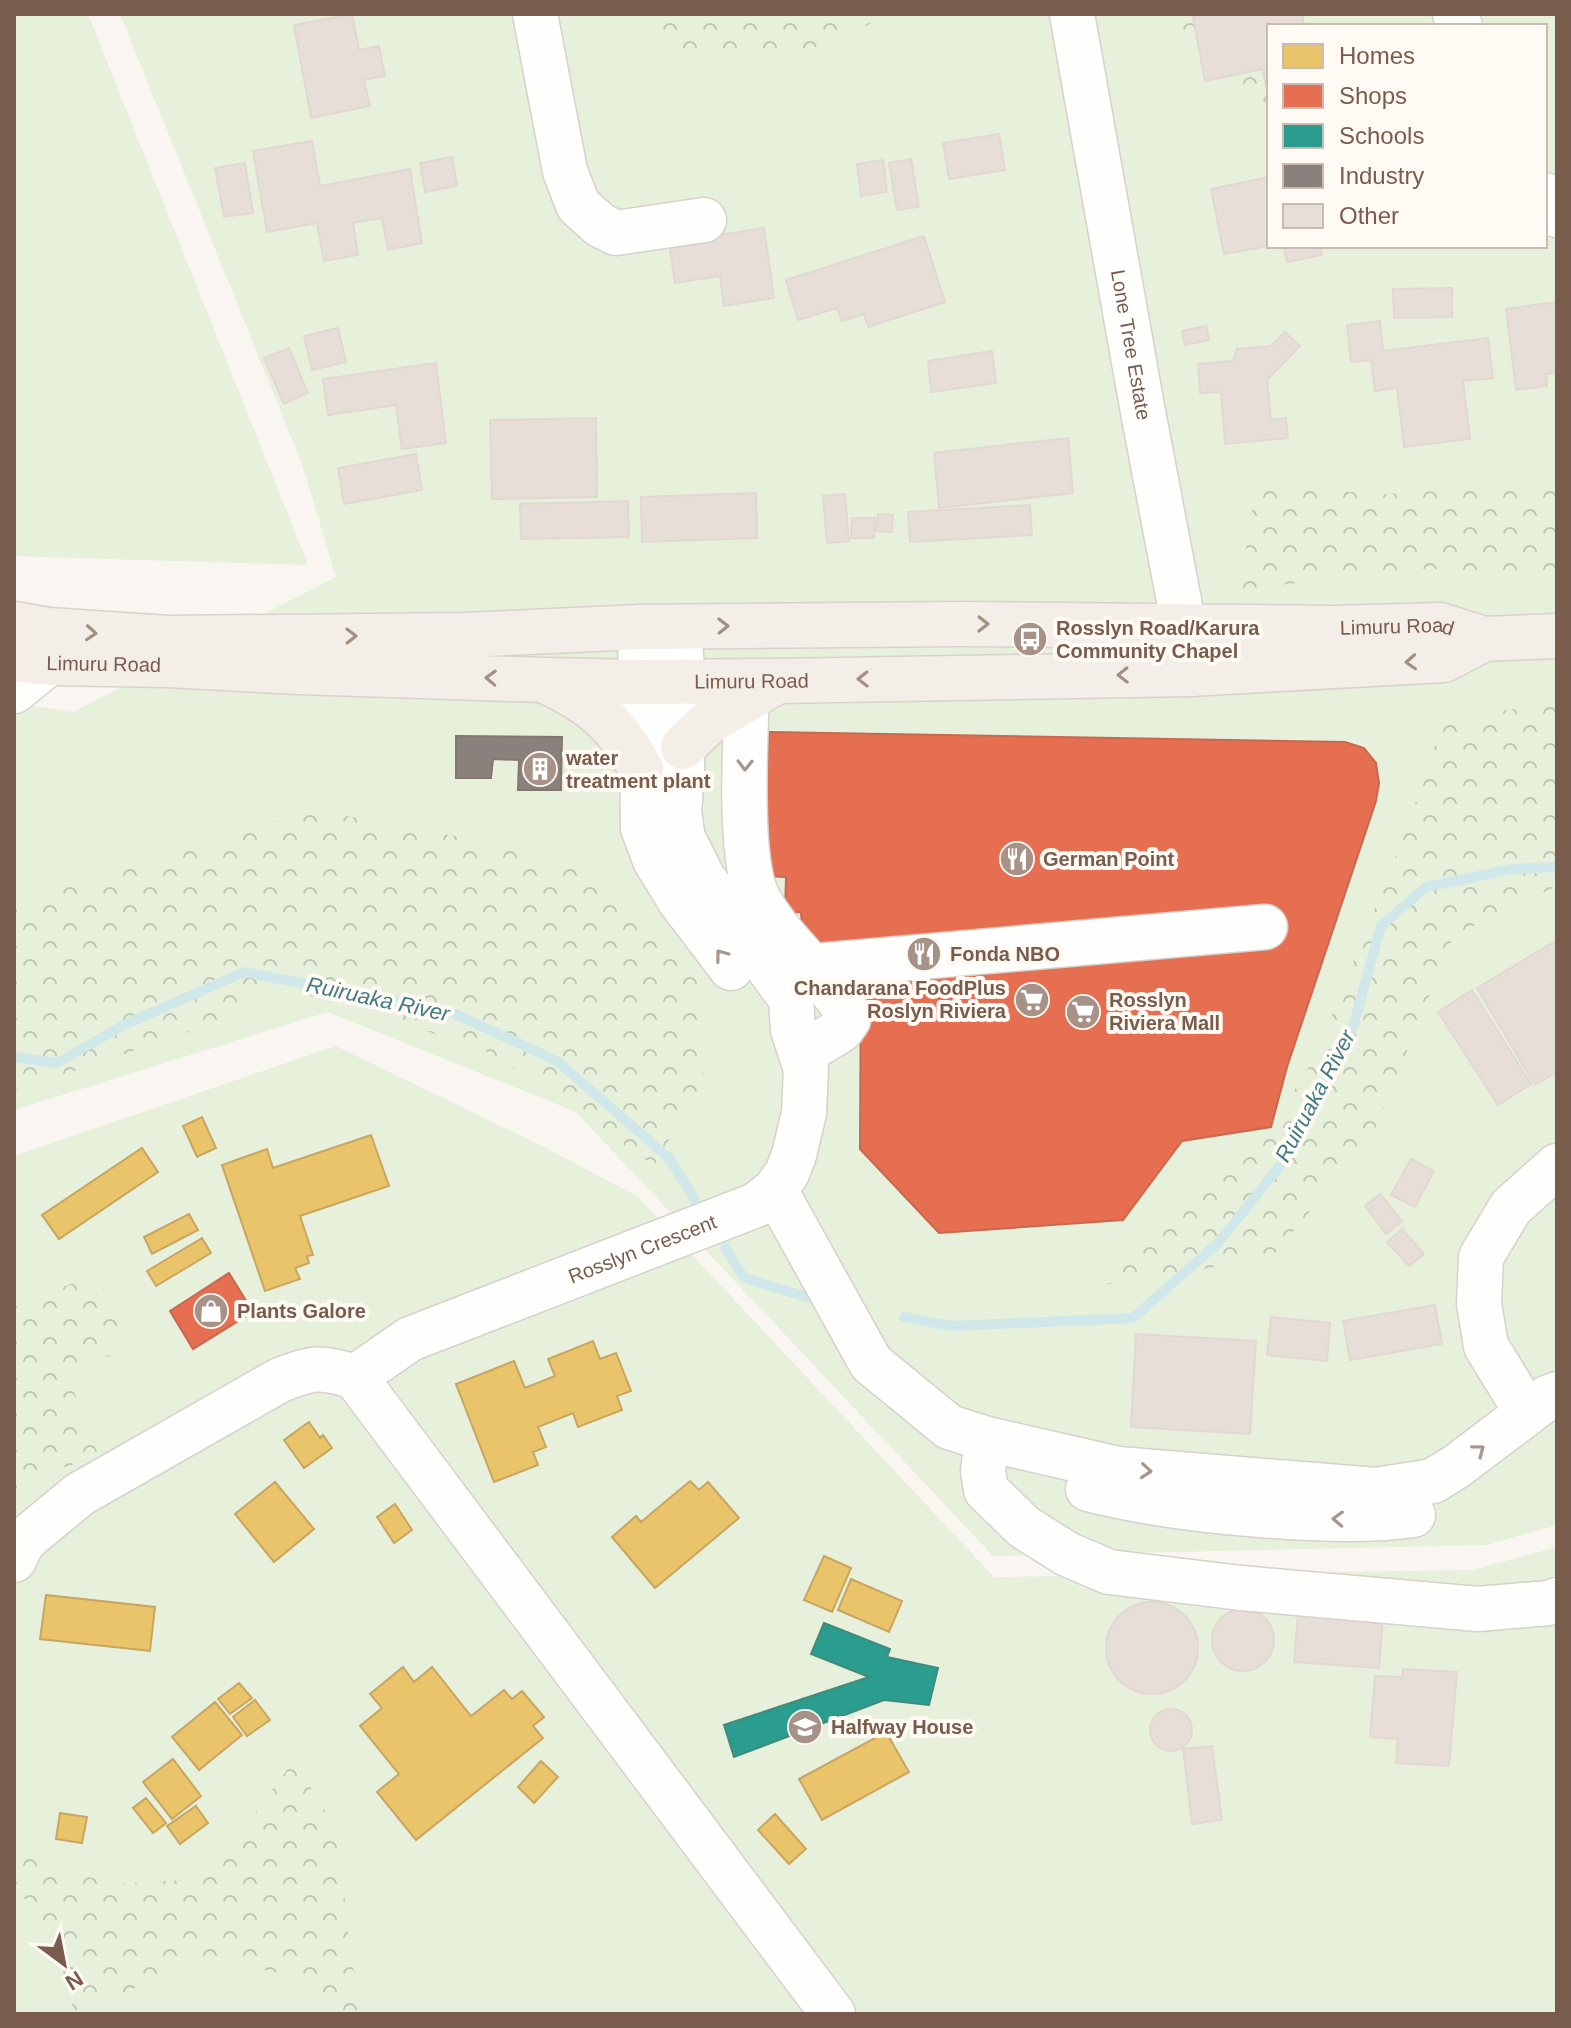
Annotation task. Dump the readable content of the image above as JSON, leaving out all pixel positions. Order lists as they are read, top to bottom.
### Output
{
  "streets": {
    "main road": ["Limuru Road"],
    "street": ["Lone Tree Estate", "Rosslyn Crescent"]
  },
  "crossings": [
    ["Lone Tree Estate", "Limuru Road"]
  ],
  "water": ["Ruiruaka River"],
  "places": {
    "bus stop": ["Rosslyn Road/Karura Community Chapel"],
    "building": ["water treatment plant"],
    "restaurant": ["German Point", "Fonda NBO"],
    "supermarket": ["Chandarana FoodPlus Roslyn Riviera", "Rosslyn Riviera Mall"],
    "shop": ["Plants Galore"],
    "school or university": ["Halfway House"]
  },
  "legend": [
    "Homes",
    "Shops",
    "Schools",
    "Industry",
    "Other"
  ],
  "north": "bottom right"
}
